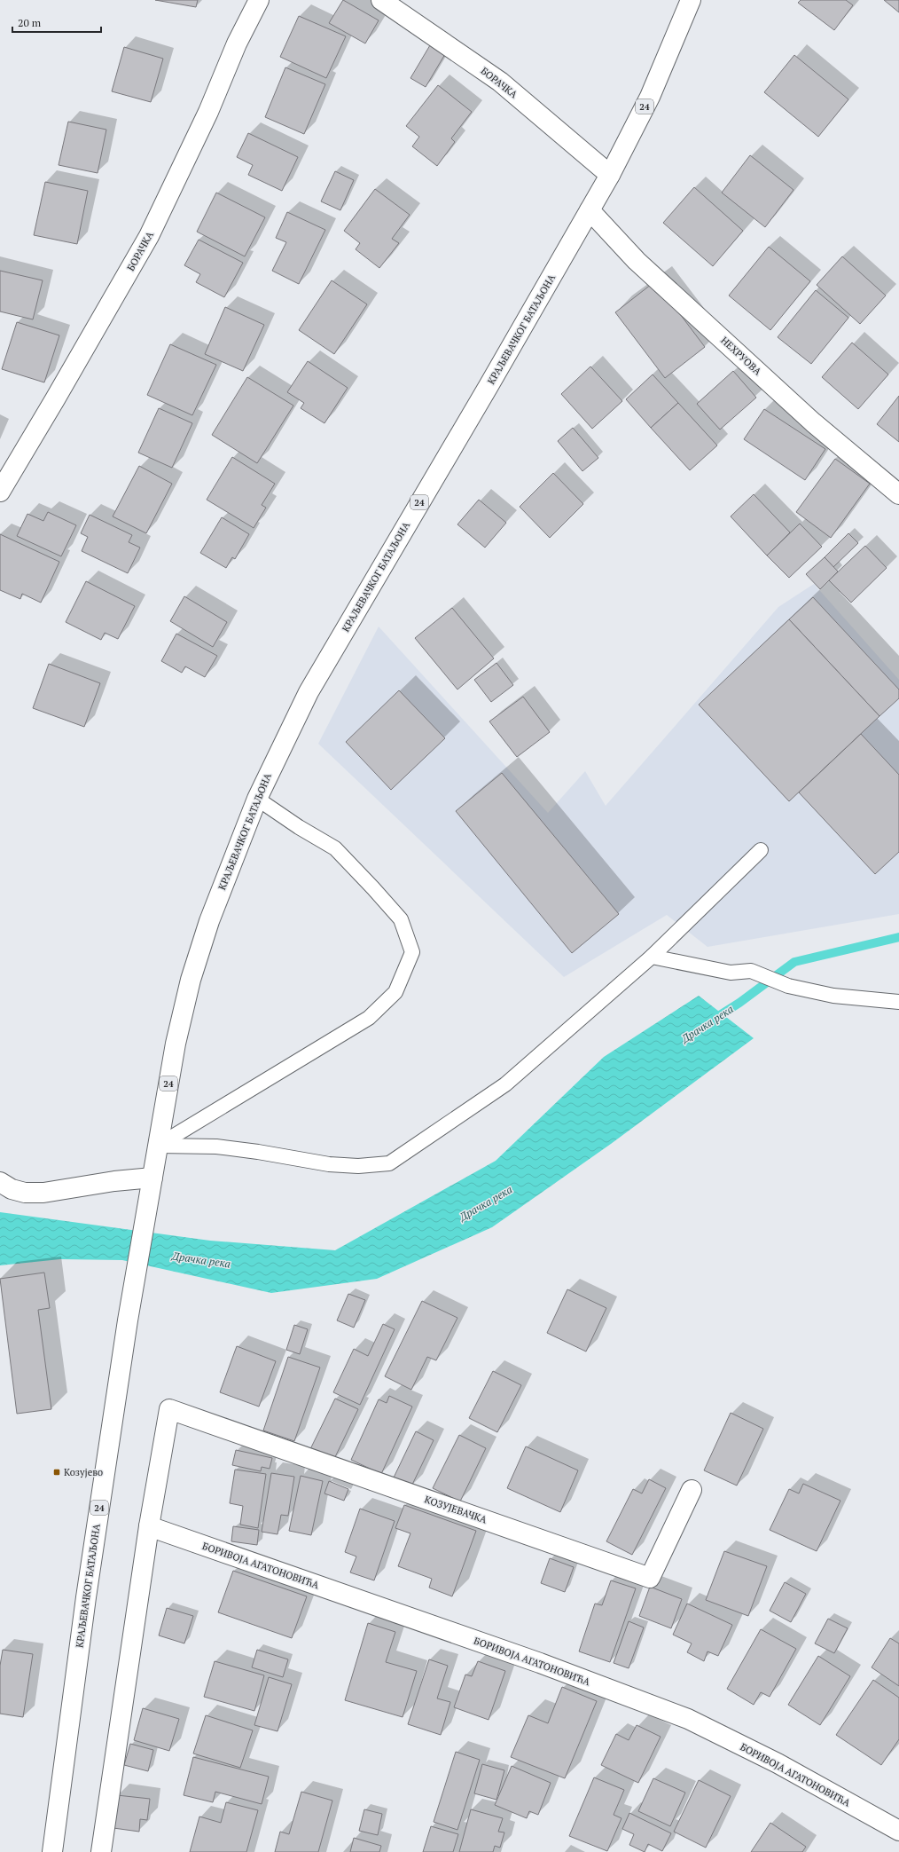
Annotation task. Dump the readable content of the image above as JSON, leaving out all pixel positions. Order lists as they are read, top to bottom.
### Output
{
  "streets": {
    "street": [
      "БОРАЧКА",
      "24",
      "КРАЉЕВАЧКОГ БАТАЉОНА",
      "НЕХРУОВА",
      "КОЗУЈЕВАЧКА",
      "БОРИВОЈА АГАТОНОВИЋА"
    ]
  },
  "crossings": [
    ["БОРАЧКА", "КРАЉЕВАЧКОГ БАТАЉОНА"],
    ["КРАЉЕВАЧКОГ БАТАЉОНА", "НЕХРУОВА"],
    ["КОЗУЈЕВАЧКА", "БОРИВОЈА АГАТОНОВИЋА"]
  ],
  "water": ["Драчка река"],
  "places": {
    "transit": ["Козујево"]
  },
  "scale_bar": "20 m"
}
